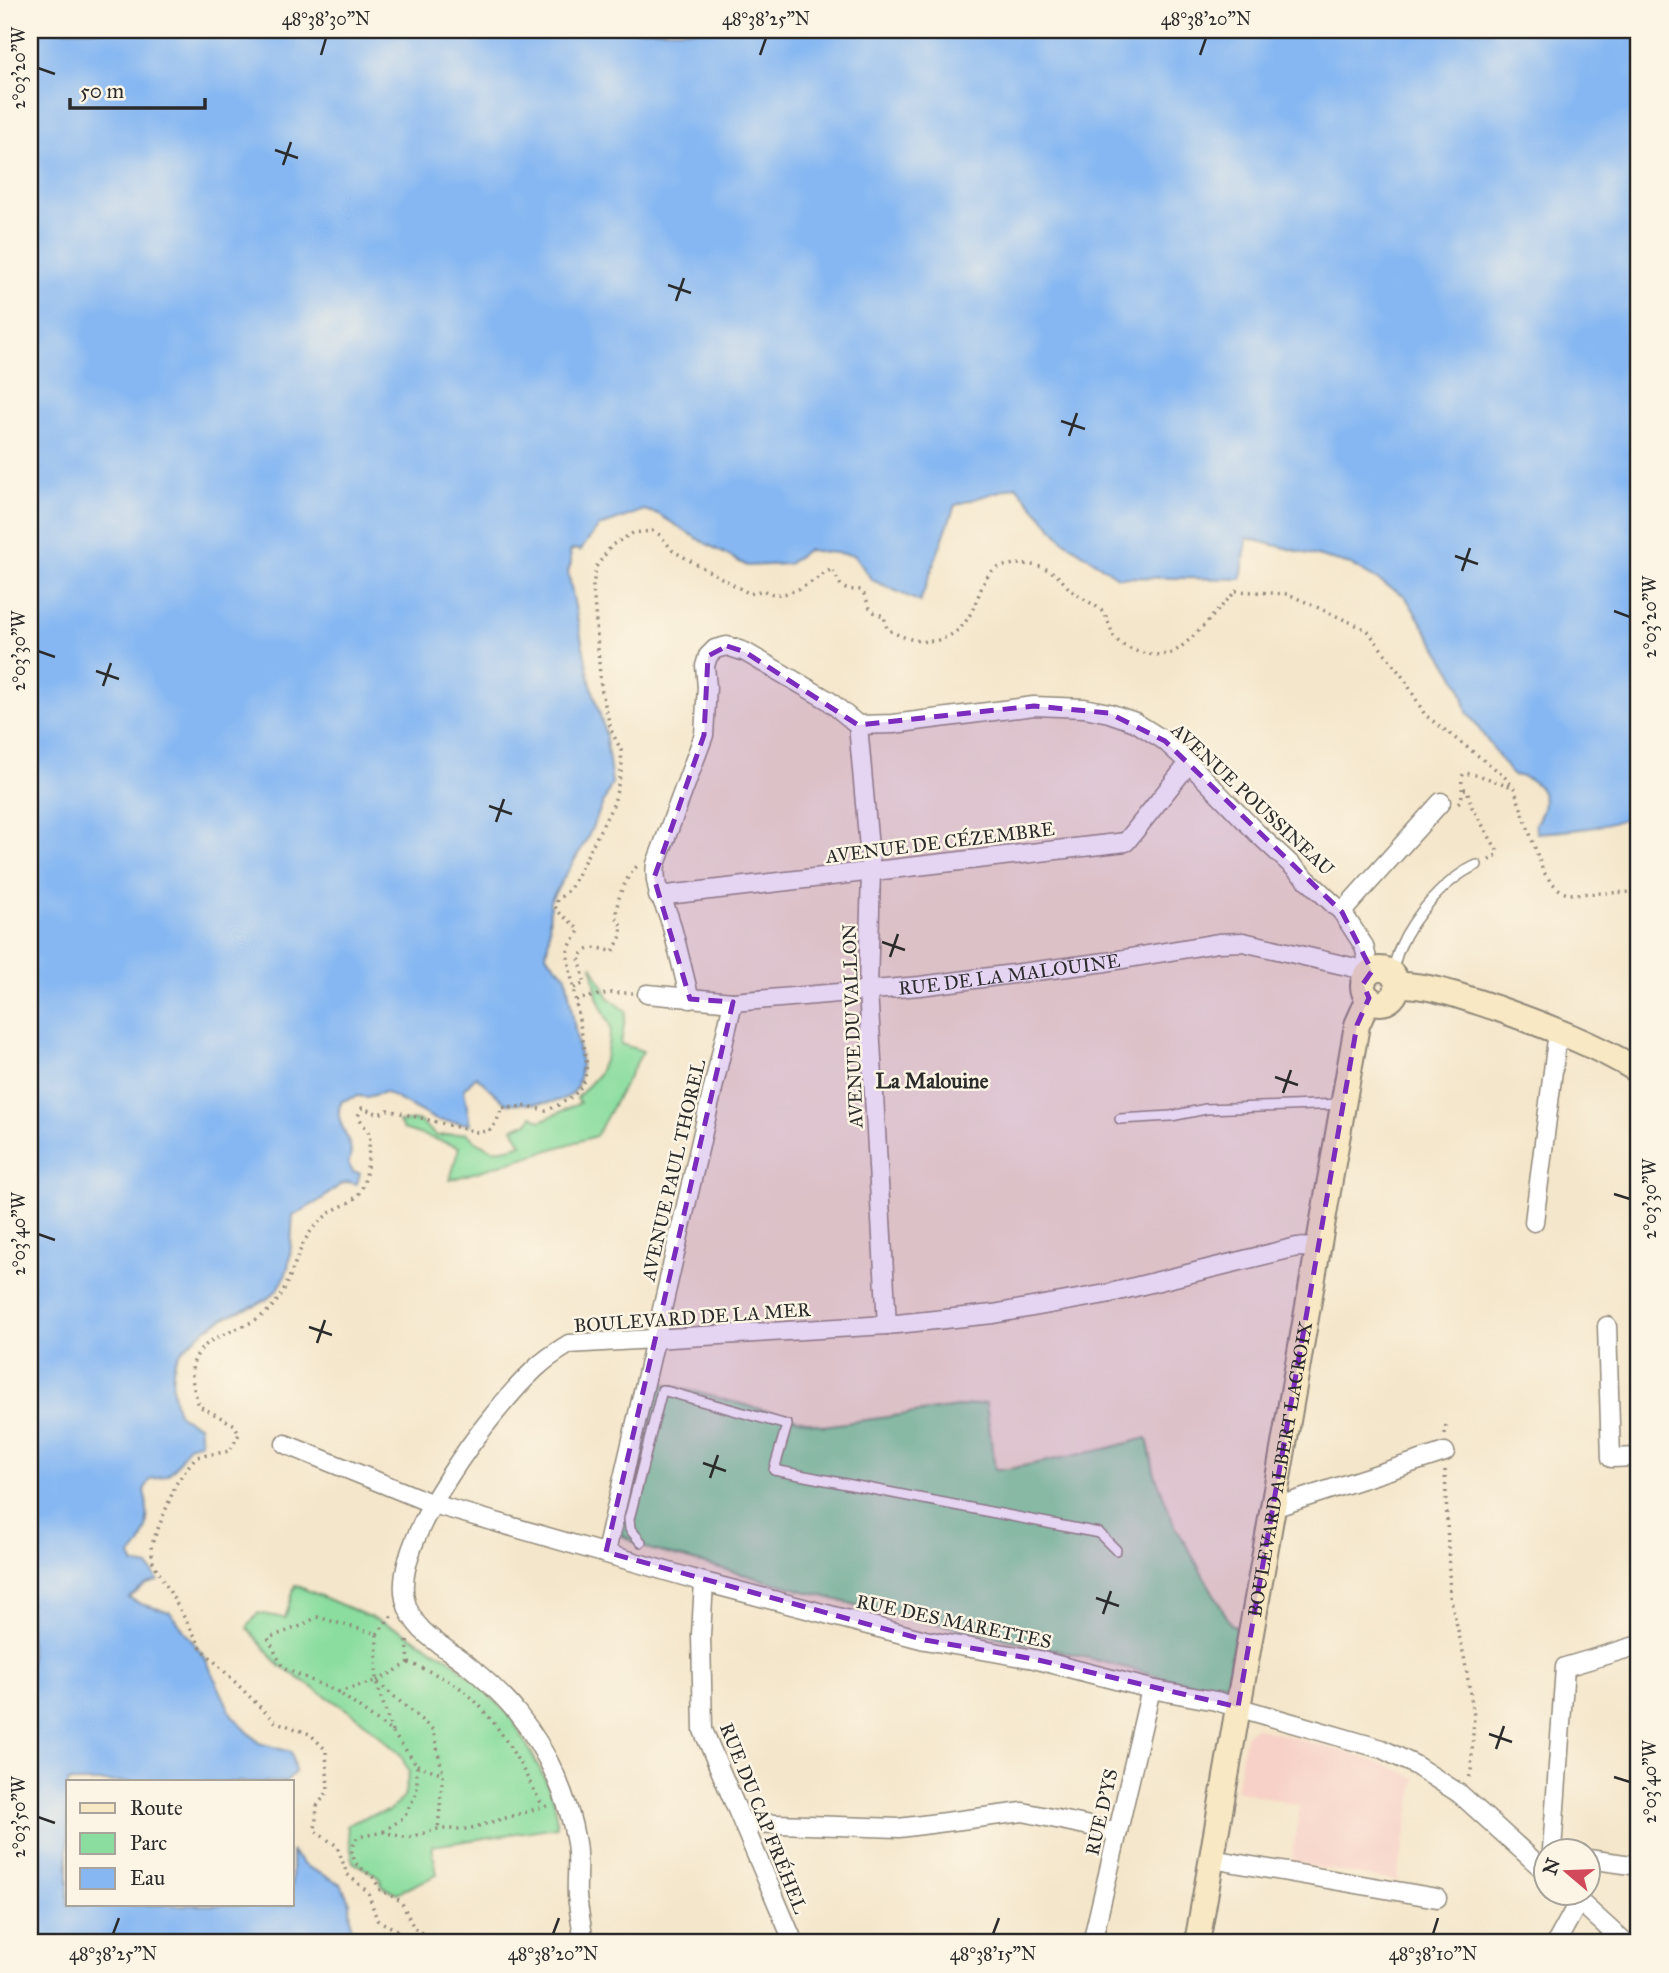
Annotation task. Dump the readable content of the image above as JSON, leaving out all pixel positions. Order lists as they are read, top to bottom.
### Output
{
  "streets": {
    "street": [
      "AVENUE POUSSINEAU",
      "AVENUE DE CÉZEMBRE",
      "RUE DE LA MALOUINE",
      "AVENUE DU VALLON",
      "AVENUE PAUL THOREL",
      "BOULEVARD DE LA MER",
      "BOULEVARD ALBERT LACROIX",
      "RUE DES MARETTES",
      "RUE D'YS",
      "RUE DU CAP FRÉHEL"
    ]
  },
  "crossings": [
    ["AVENUE POUSSINEAU", "AVENUE DE CÉZEMBRE"],
    ["AVENUE POUSSINEAU", "RUE DE LA MALOUINE"],
    ["AVENUE POUSSINEAU", "AVENUE DU VALLON"],
    ["AVENUE POUSSINEAU", "BOULEVARD ALBERT LACROIX"],
    ["AVENUE DE CÉZEMBRE", "AVENUE DU VALLON"],
    ["RUE DE LA MALOUINE", "AVENUE DU VALLON"],
    ["RUE DE LA MALOUINE", "AVENUE PAUL THOREL"],
    ["RUE DE LA MALOUINE", "BOULEVARD ALBERT LACROIX"],
    ["AVENUE DU VALLON", "BOULEVARD DE LA MER"],
    ["AVENUE PAUL THOREL", "BOULEVARD DE LA MER"],
    ["AVENUE PAUL THOREL", "RUE DES MARETTES"],
    ["BOULEVARD DE LA MER", "BOULEVARD ALBERT LACROIX"],
    ["BOULEVARD DE LA MER", "RUE DES MARETTES"],
    ["BOULEVARD ALBERT LACROIX", "RUE DES MARETTES"],
    ["RUE DES MARETTES", "RUE D'YS"],
    ["RUE DES MARETTES", "RUE DU CAP FRÉHEL"]
  ],
  "districts": ["La Malouine"],
  "legend": ["Route", "Parc", "Eau"],
  "scale_bar": "50 m",
  "north": "left",
  "coordinates": [
    "48°38'30\"N",
    "48°38'25\"N",
    "48°38'20\"N",
    "2°03'20\"W",
    "2°03'30\"W",
    "2°03'40\"W",
    "2°03'50\"W",
    "48°38'15\"N",
    "48°38'10\"N"
  ]
}
